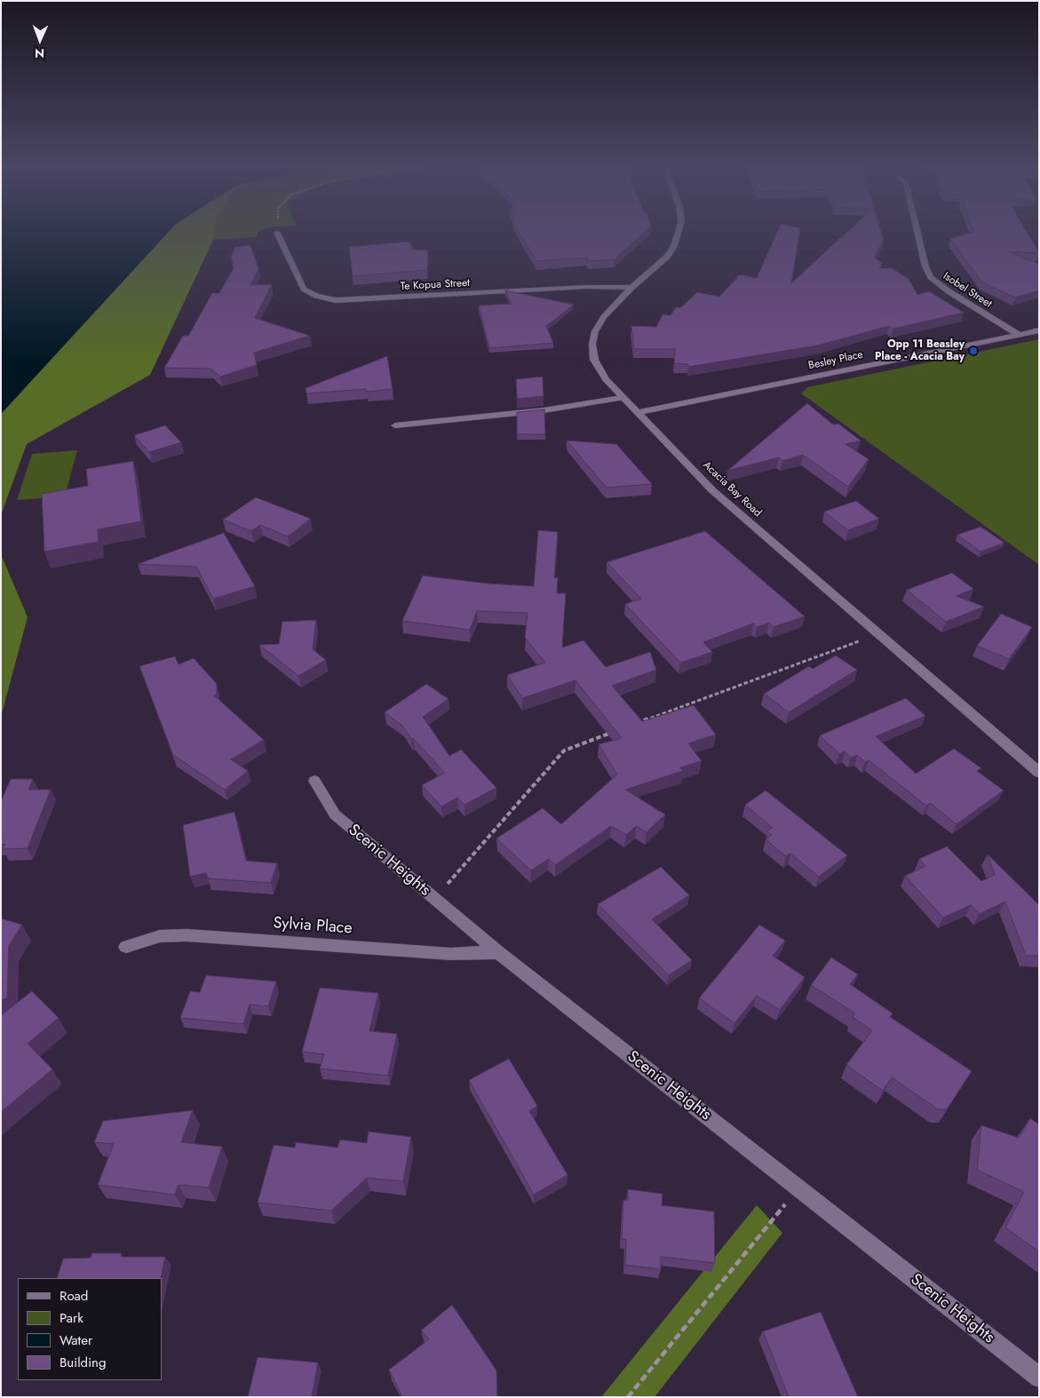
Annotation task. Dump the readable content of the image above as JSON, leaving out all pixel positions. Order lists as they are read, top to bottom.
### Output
{
  "streets": {
    "street": [
      "Te Kopua Street",
      "Isobel Street",
      "Besley Place",
      "Acacia Bay Road",
      "Scenic Heights",
      "Sylvia Place"
    ]
  },
  "crossings": [
    ["Te Kopua Street", "Acacia Bay Road"],
    ["Isobel Street", "Besley Place"],
    ["Besley Place", "Acacia Bay Road"],
    ["Scenic Heights", "Sylvia Place"]
  ],
  "places": ["Opp 11 Beasley Place - Acacia Bay"],
  "legend": [
    "Road",
    "Park",
    "Water",
    "Building"
  ],
  "north": "bottom"
}
